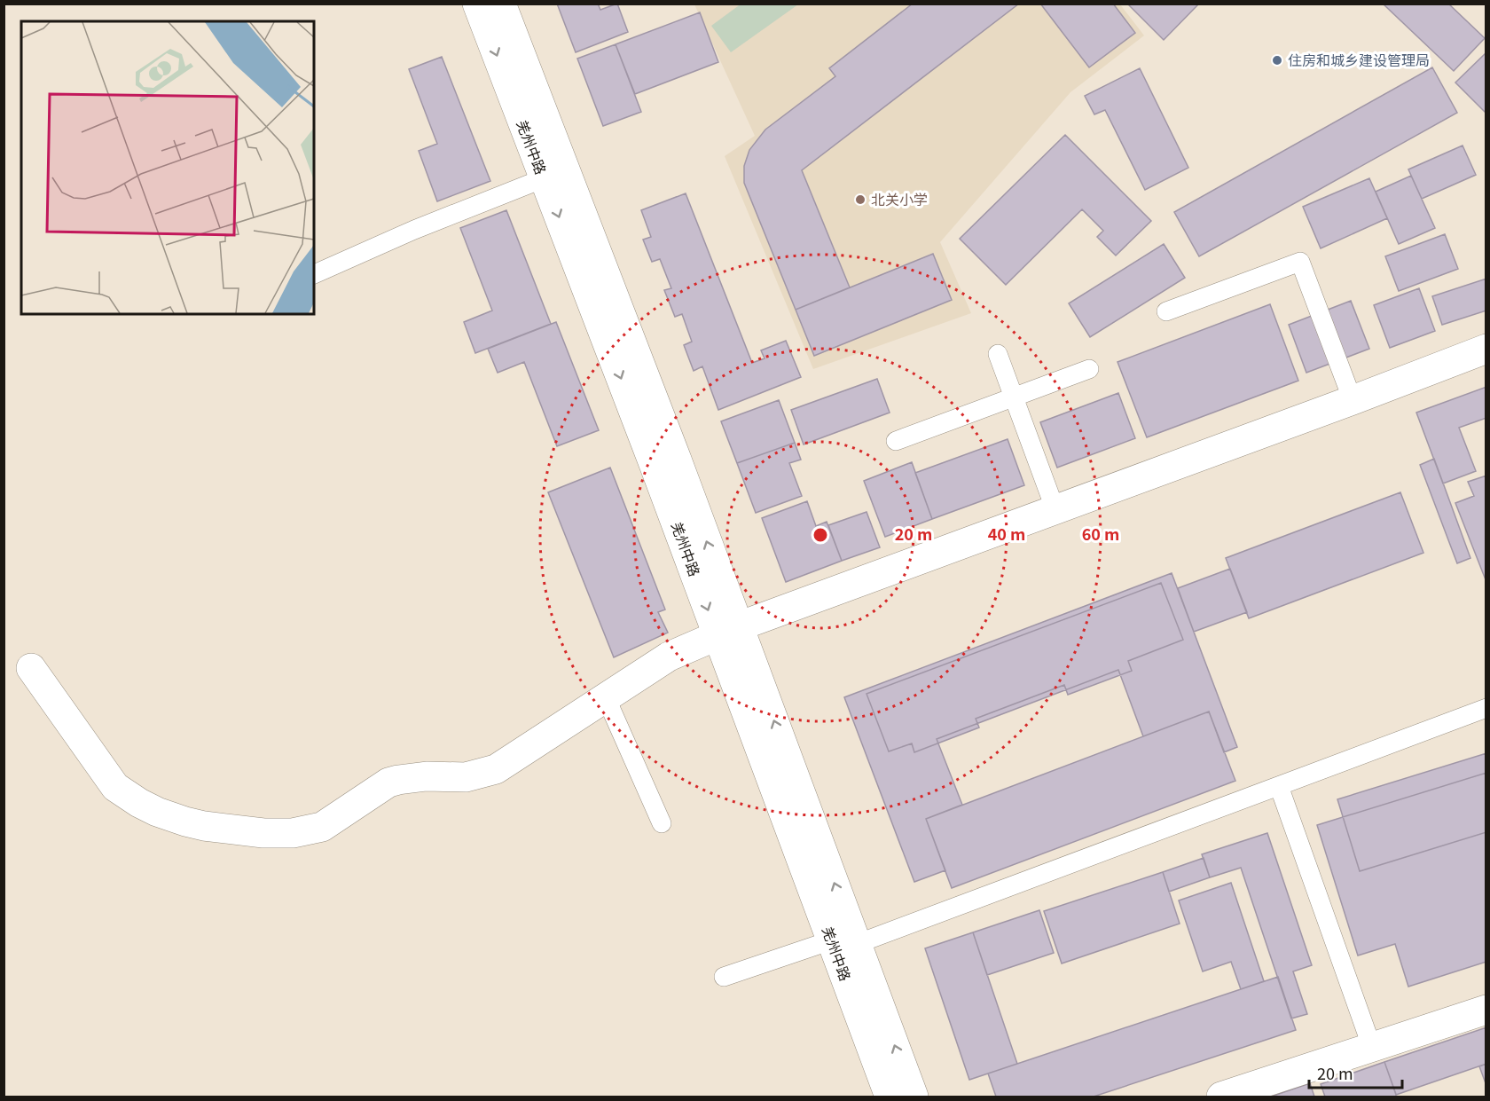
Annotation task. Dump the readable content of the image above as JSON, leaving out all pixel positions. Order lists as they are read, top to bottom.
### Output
{
  "streets": {
    "main road": ["羌州中路"]
  },
  "places": ["住房和城乡建设管理局", "北关小学"],
  "scale_bar": "20 m",
  "rings": ["20 m", "40 m", "60 m"]
}
